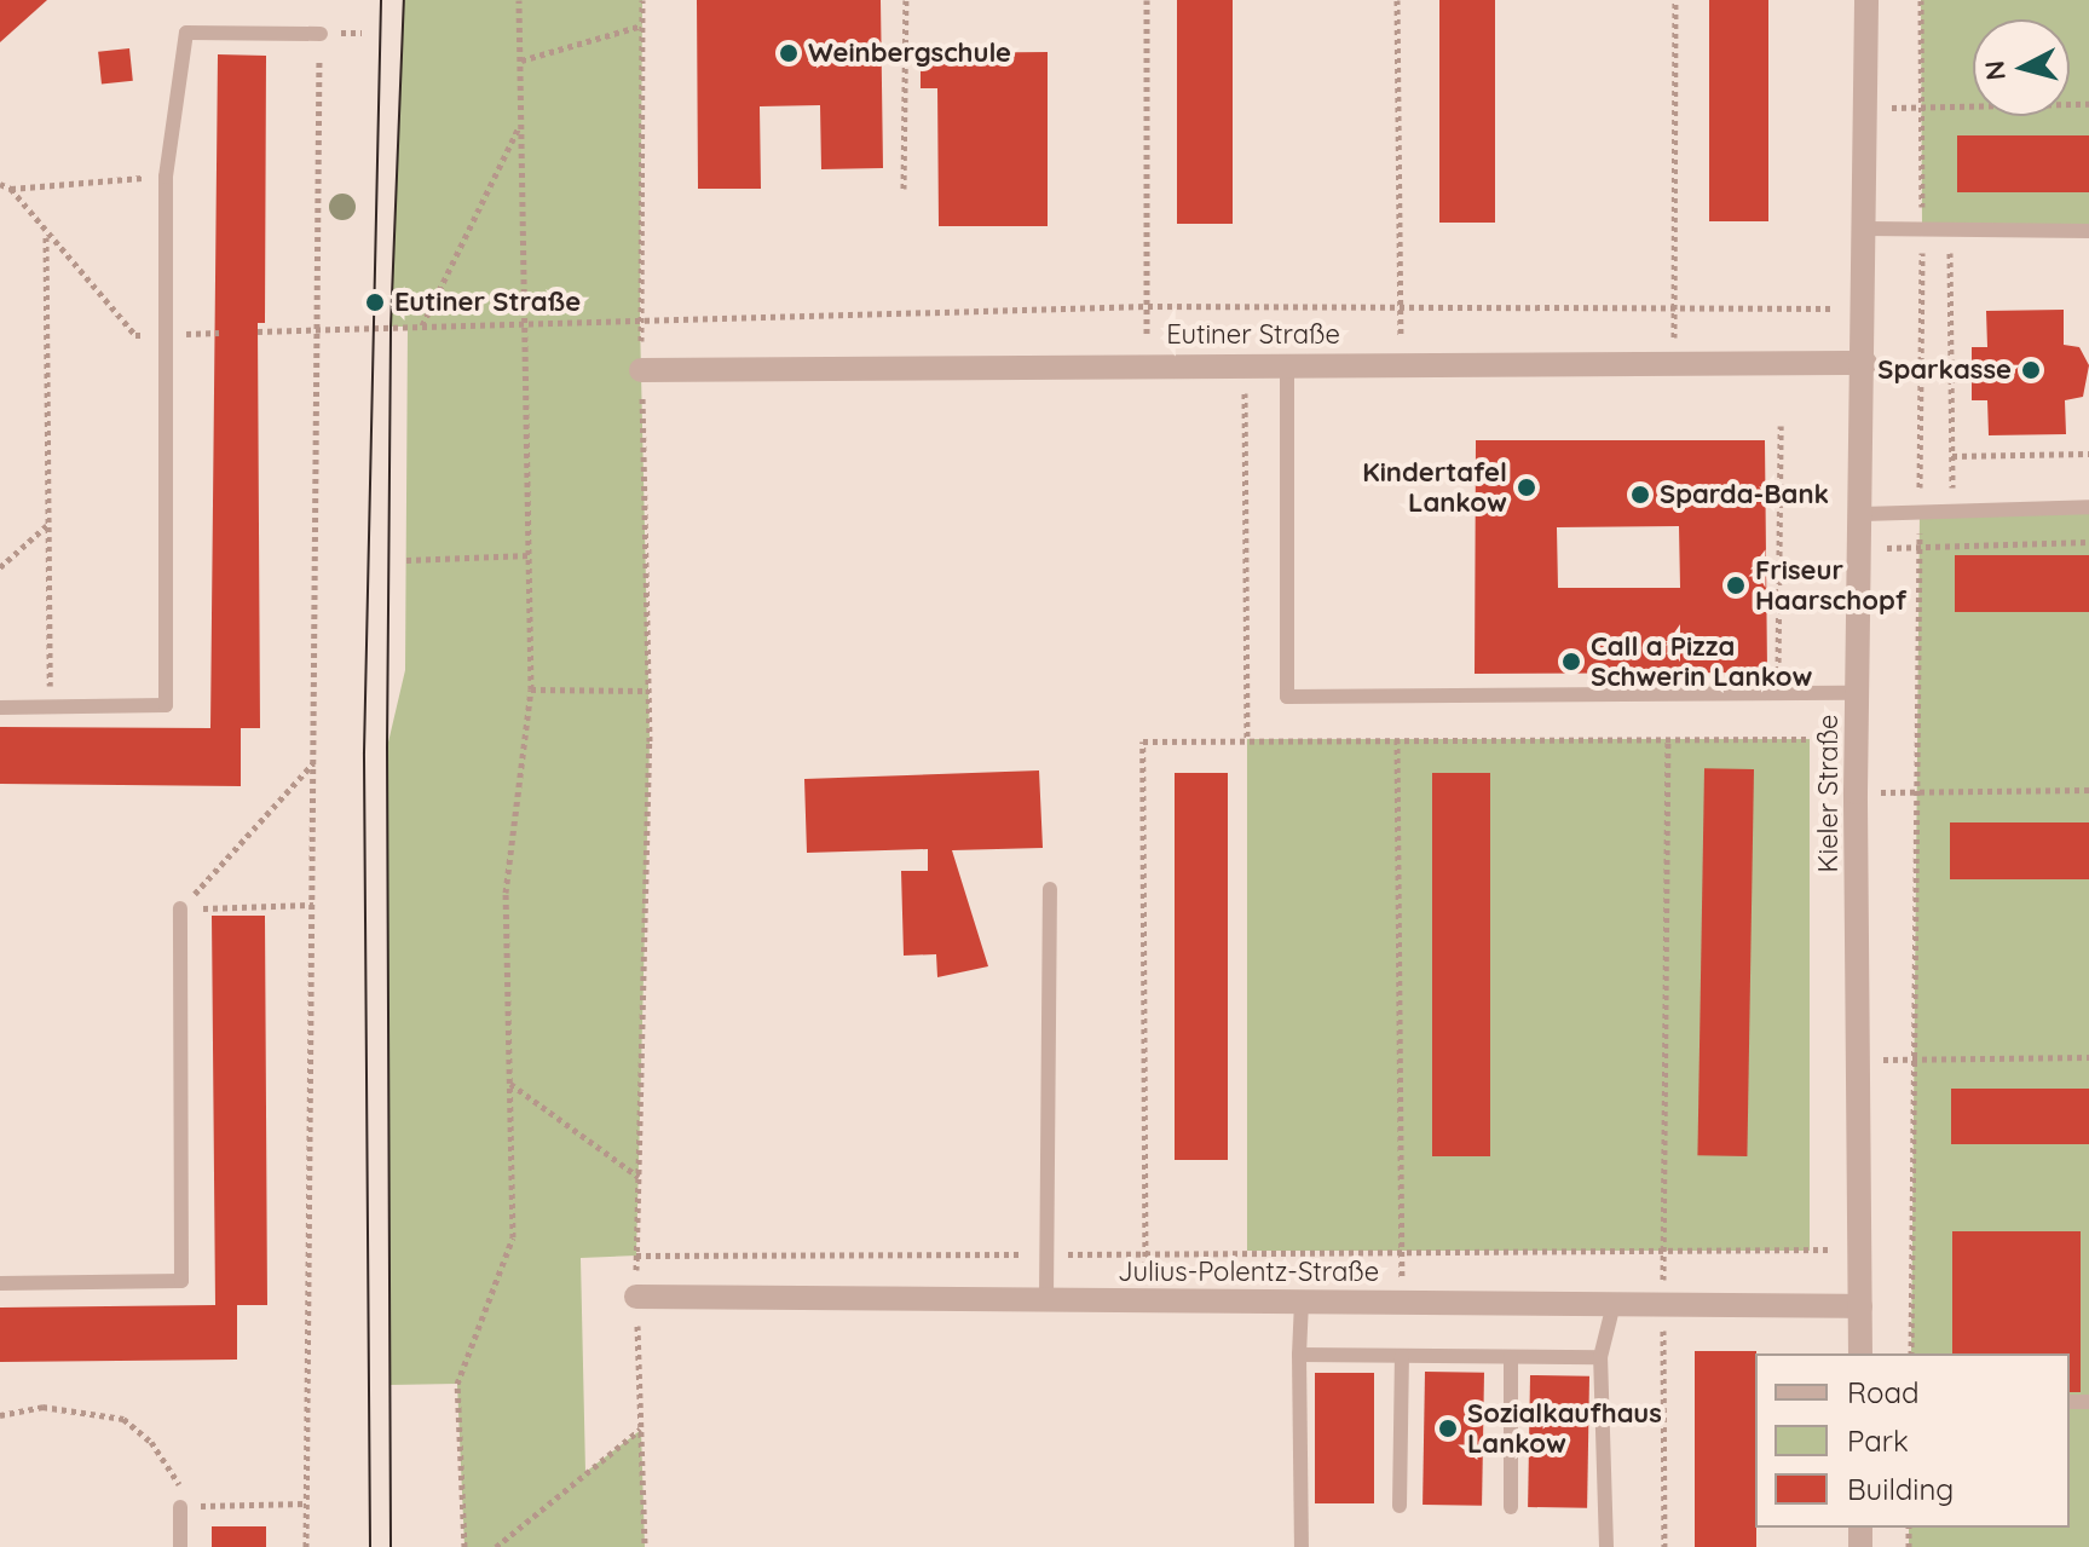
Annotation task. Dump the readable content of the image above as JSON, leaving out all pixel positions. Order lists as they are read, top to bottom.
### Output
{
  "streets": {
    "street": ["Eutiner Straße", "Kieler Straße", "Julius-Polentz-Straße"]
  },
  "crossings": [
    ["Eutiner Straße", "Kieler Straße"],
    ["Kieler Straße", "Julius-Polentz-Straße"]
  ],
  "places": [
    "Weinbergschule",
    "Eutiner Straße",
    "Sparkasse",
    "Kindertafel Lankow",
    "Sparda-Bank",
    "Friseur Haarschopf",
    "Call a Pizza Schwerin Lankow",
    "Sozialkaufhaus Lankow"
  ],
  "legend": ["Road", "Park", "Building"],
  "north": "left"
}
